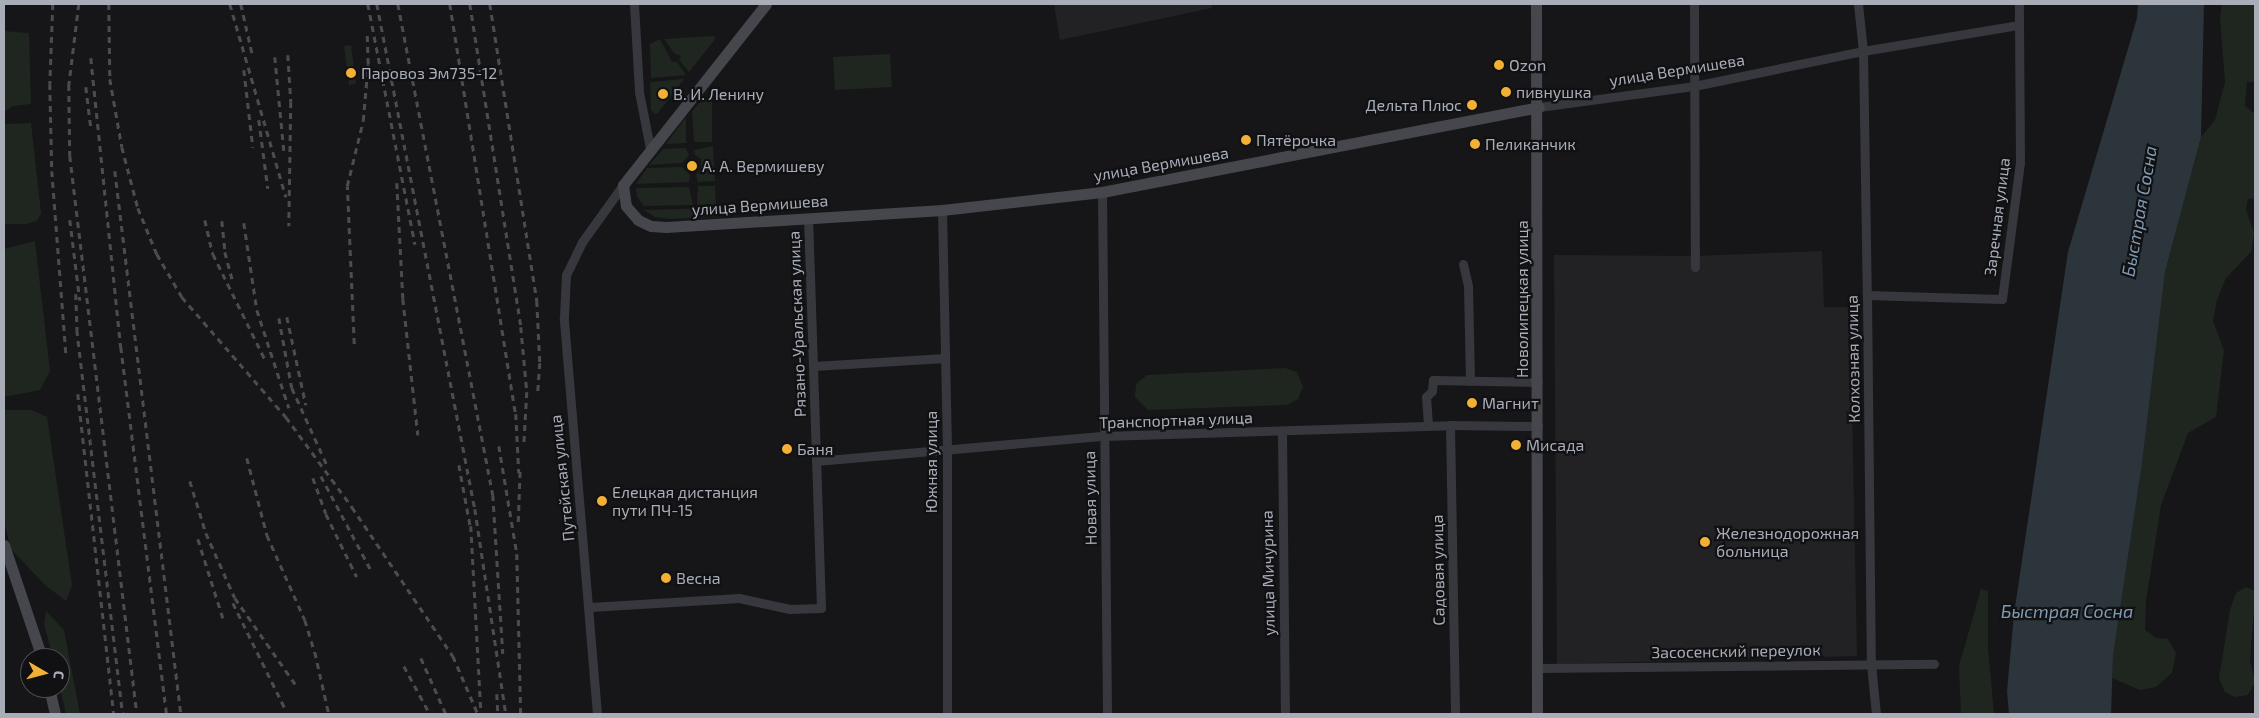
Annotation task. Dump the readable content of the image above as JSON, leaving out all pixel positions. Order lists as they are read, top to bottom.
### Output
{
  "streets": {
    "street": [
      "улица Вермишева",
      "Заречная улица",
      "Новолипецкая улица",
      "Рязано-Уральская улица",
      "Колхозная улица",
      "Транспортная улица",
      "Южная улица",
      "Путейская улица",
      "Новая улица",
      "Садовая улица",
      "улица Мичурина",
      "Засосенский переулок"
    ]
  },
  "crossings": [
    ["улица Вермишева", "Заречная улица"],
    ["улица Вермишева", "Новолипецкая улица"],
    ["улица Вермишева", "Рязано-Уральская улица"],
    ["улица Вермишева", "Колхозная улица"],
    ["улица Вермишева", "Южная улица"],
    ["улица Вермишева", "Путейская улица"],
    ["улица Вермишева", "Новая улица"],
    ["Заречная улица", "Колхозная улица"],
    ["Новолипецкая улица", "Транспортная улица"],
    ["Новолипецкая улица", "Засосенский переулок"],
    ["Рязано-Уральская улица", "Транспортная улица"],
    ["Рязано-Уральская улица", "Путейская улица"],
    ["Колхозная улица", "Засосенский переулок"],
    ["Транспортная улица", "Южная улица"],
    ["Транспортная улица", "Новая улица"],
    ["Транспортная улица", "Садовая улица"],
    ["Транспортная улица", "улица Мичурина"]
  ],
  "water": ["Быстрая Сосна"],
  "places": [
    "Ozon",
    "Паровоз Эм735-12",
    "пивнушка",
    "В. И. Ленину",
    "Дельта Плюс",
    "Пятёрочка",
    "Пеликанчик",
    "А. А. Вермишеву",
    "Магнит",
    "Мисада",
    "Баня",
    "Елецкая дистанция пути ПЧ-15",
    "Железнодорожная больница",
    "Весна"
  ],
  "north": "right"
}
